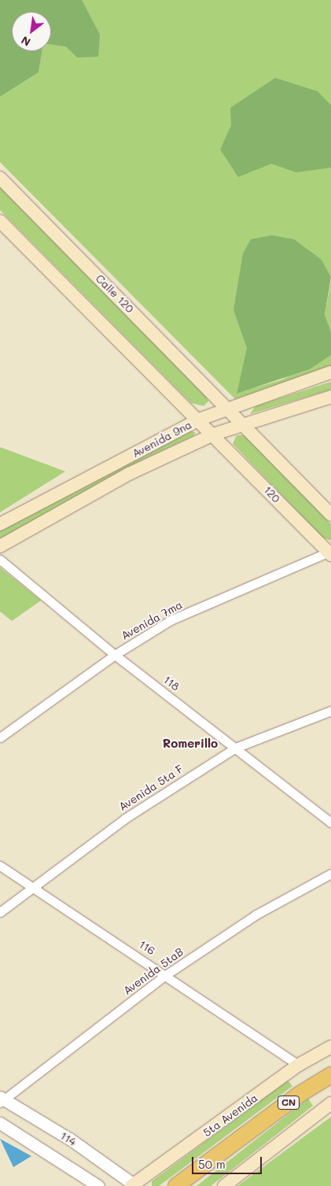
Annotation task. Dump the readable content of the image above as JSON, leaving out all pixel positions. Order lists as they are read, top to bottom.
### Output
{
  "streets": {
    "highway": ["CN"],
    "main road": [
      "Calle 120",
      "Avenida 9na",
      "120",
      "5ta Avenida"
    ],
    "street": [
      "Avenida 7ma",
      "118",
      "Avenida 5ta F",
      "116",
      "Avenida 5taB",
      "114"
    ]
  },
  "crossings": [
    ["Calle 120", "Avenida 9na"],
    ["Avenida 9na", "120"],
    ["120", "Avenida 7ma"],
    ["Avenida 7ma", "118"],
    ["118", "Avenida 5ta F"],
    ["Avenida 5ta F", "116"],
    ["116", "Avenida 5taB"],
    ["116", "5ta Avenida"],
    ["Avenida 5taB", "114"],
    ["5ta Avenida", "114"]
  ],
  "districts": ["Romerillo"],
  "scale_bar": "50 m",
  "north": "bottom left"
}
